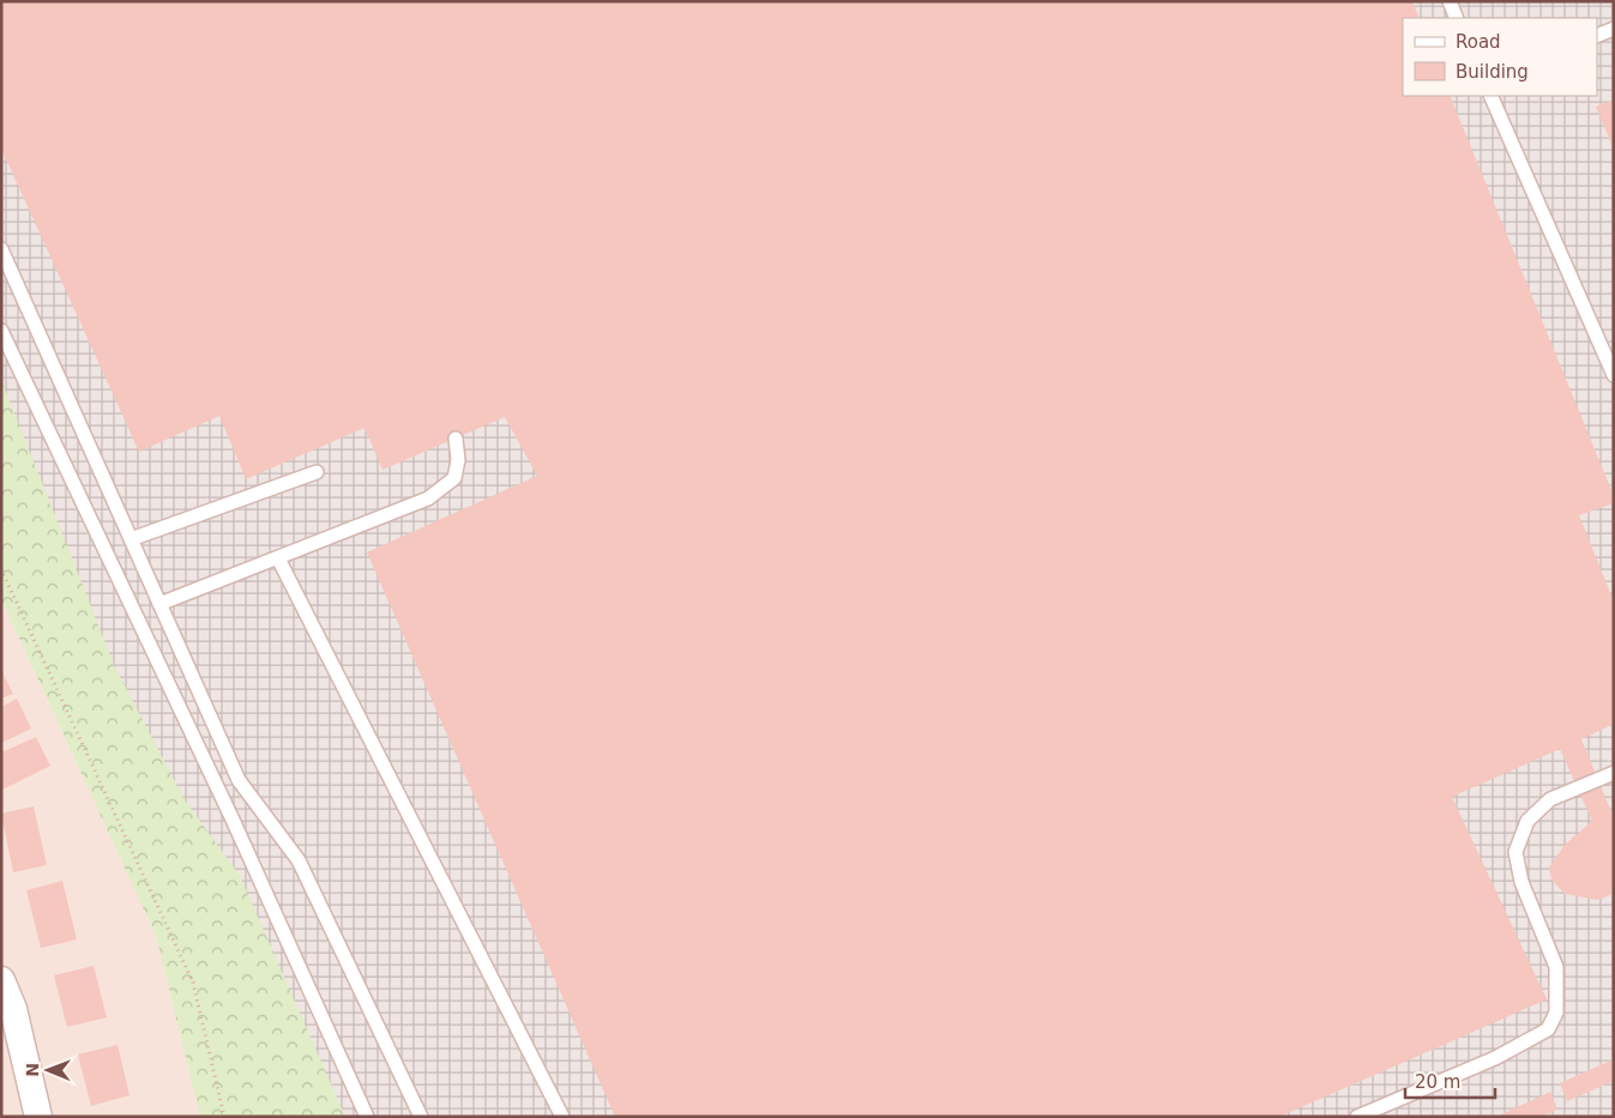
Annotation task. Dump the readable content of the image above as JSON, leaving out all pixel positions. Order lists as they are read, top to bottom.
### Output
{
  "legend": ["Road", "Building"],
  "scale_bar": "20 m",
  "north": "left"
}
